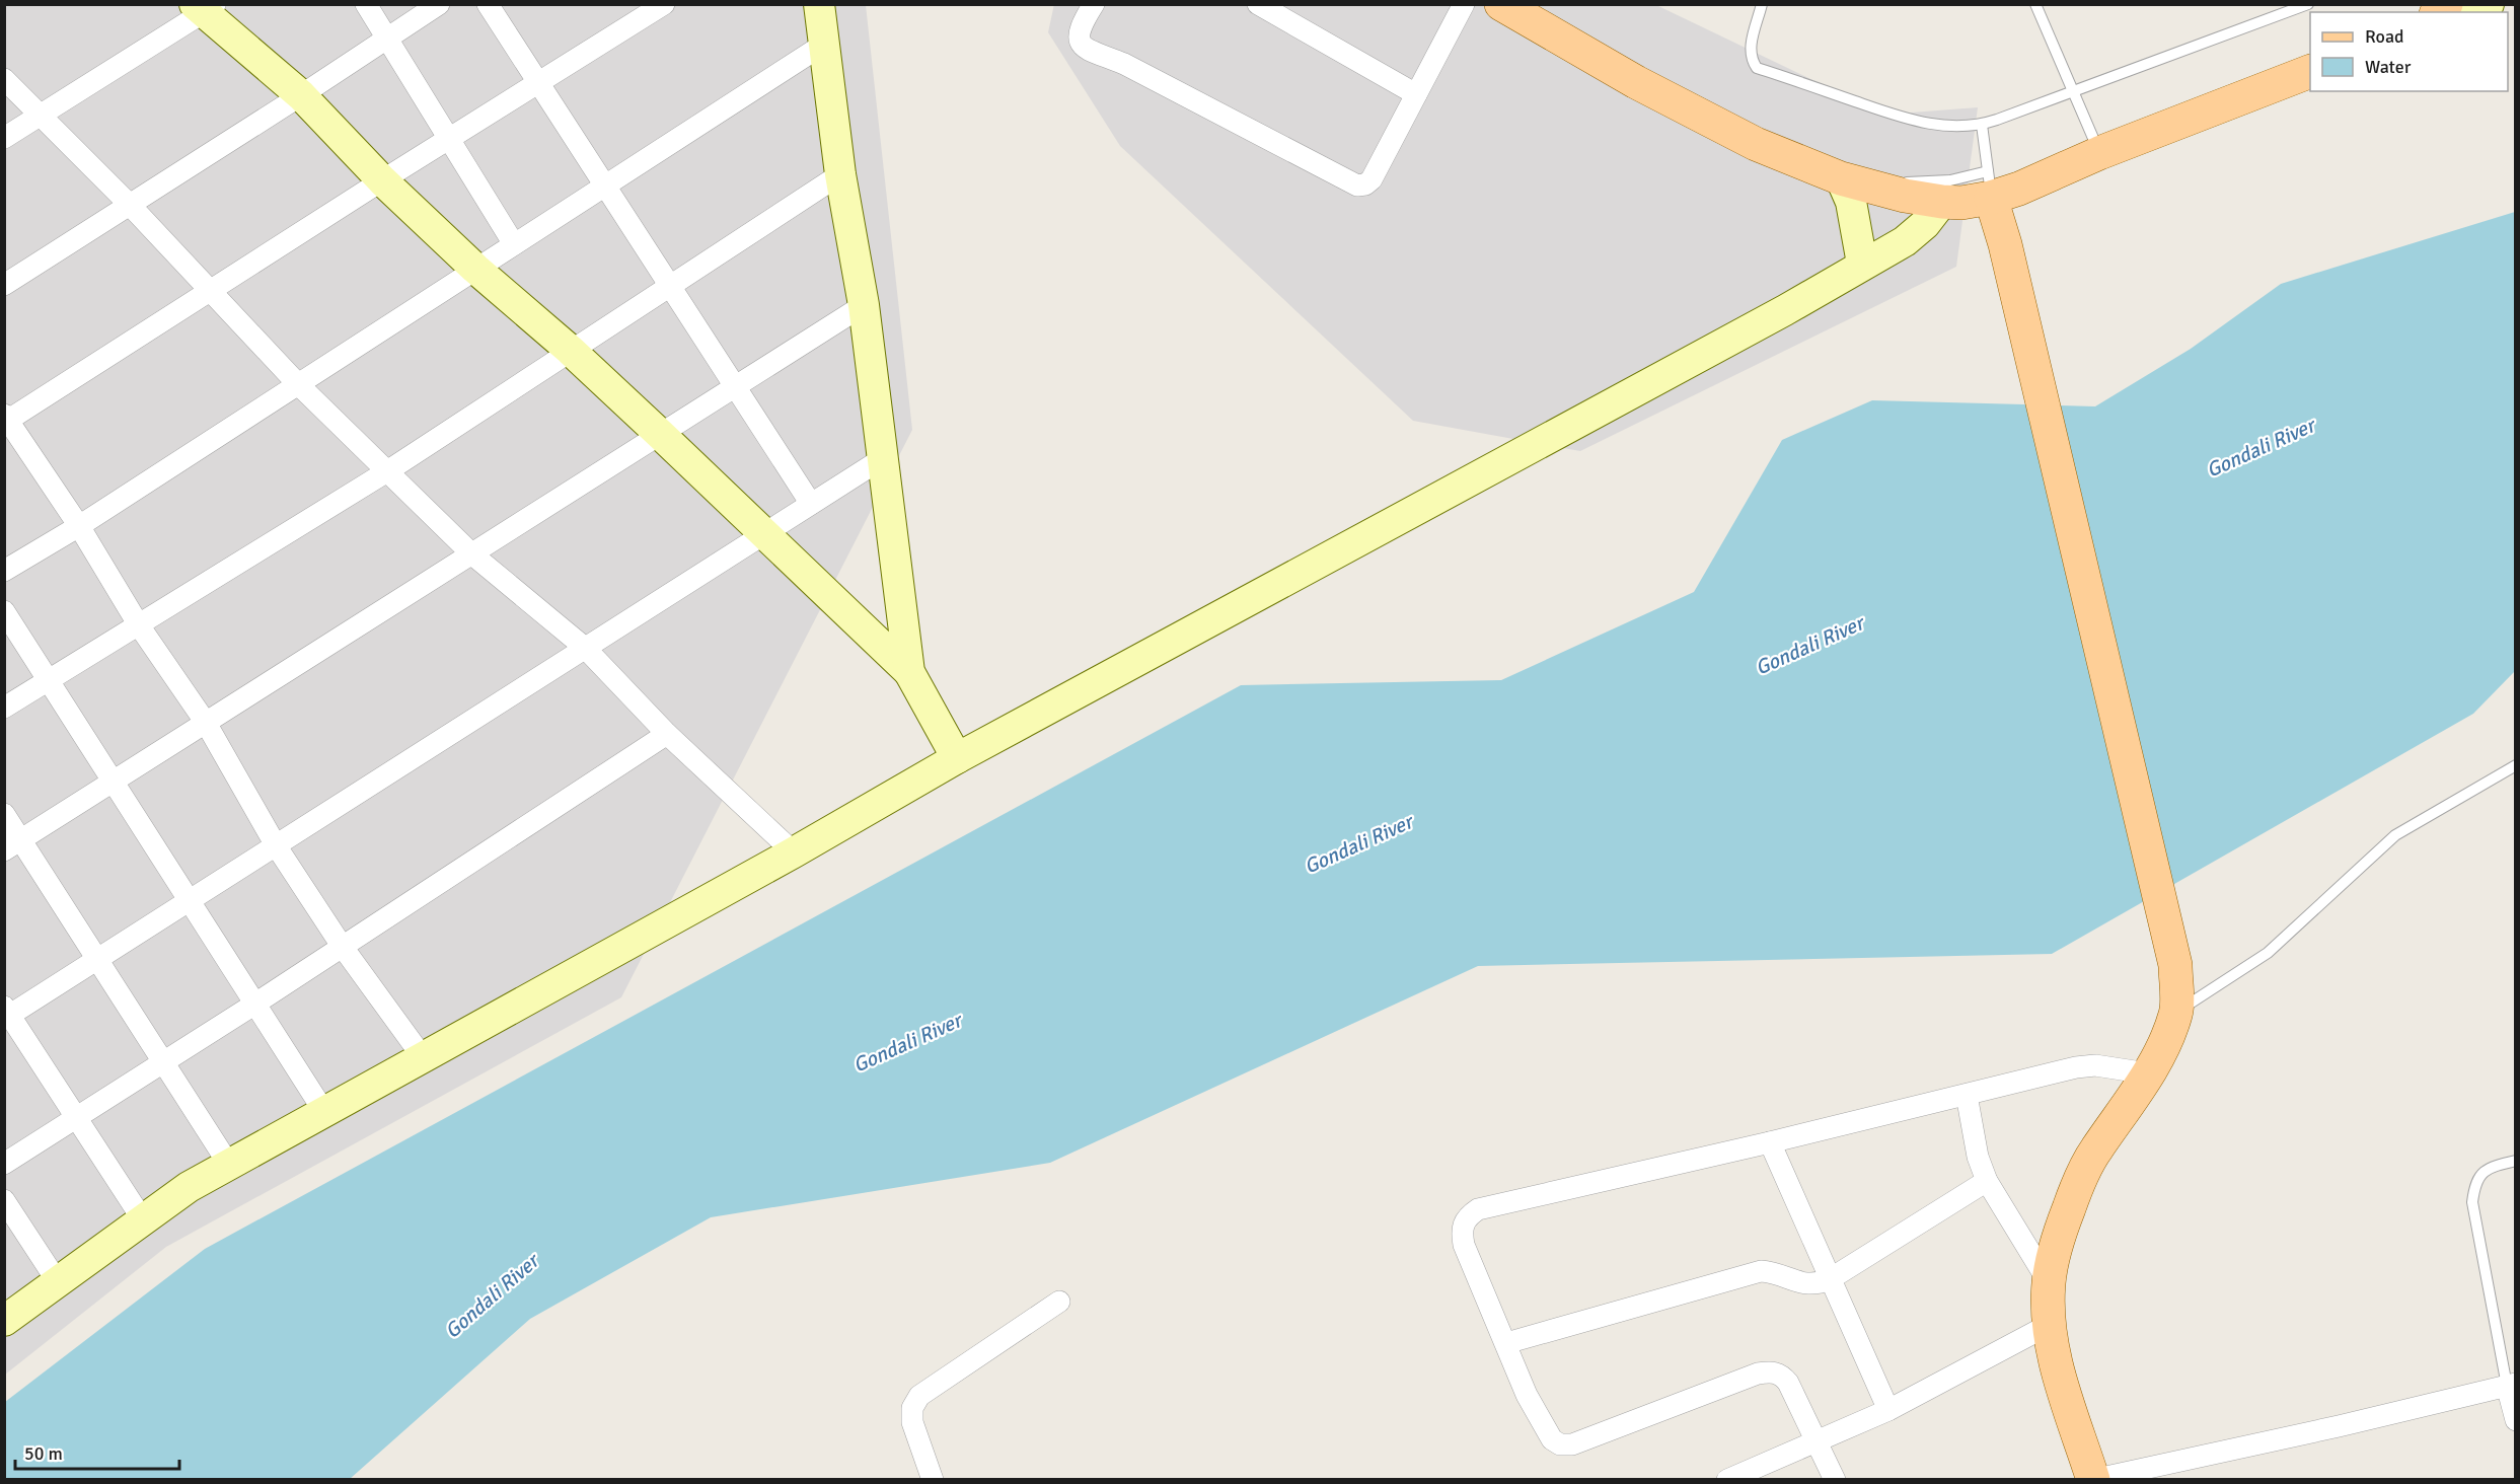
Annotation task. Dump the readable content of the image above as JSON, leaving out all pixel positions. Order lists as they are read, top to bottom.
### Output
{
  "water": ["Gondali River"],
  "legend": ["Road", "Water"],
  "scale_bar": "50 m"
}
